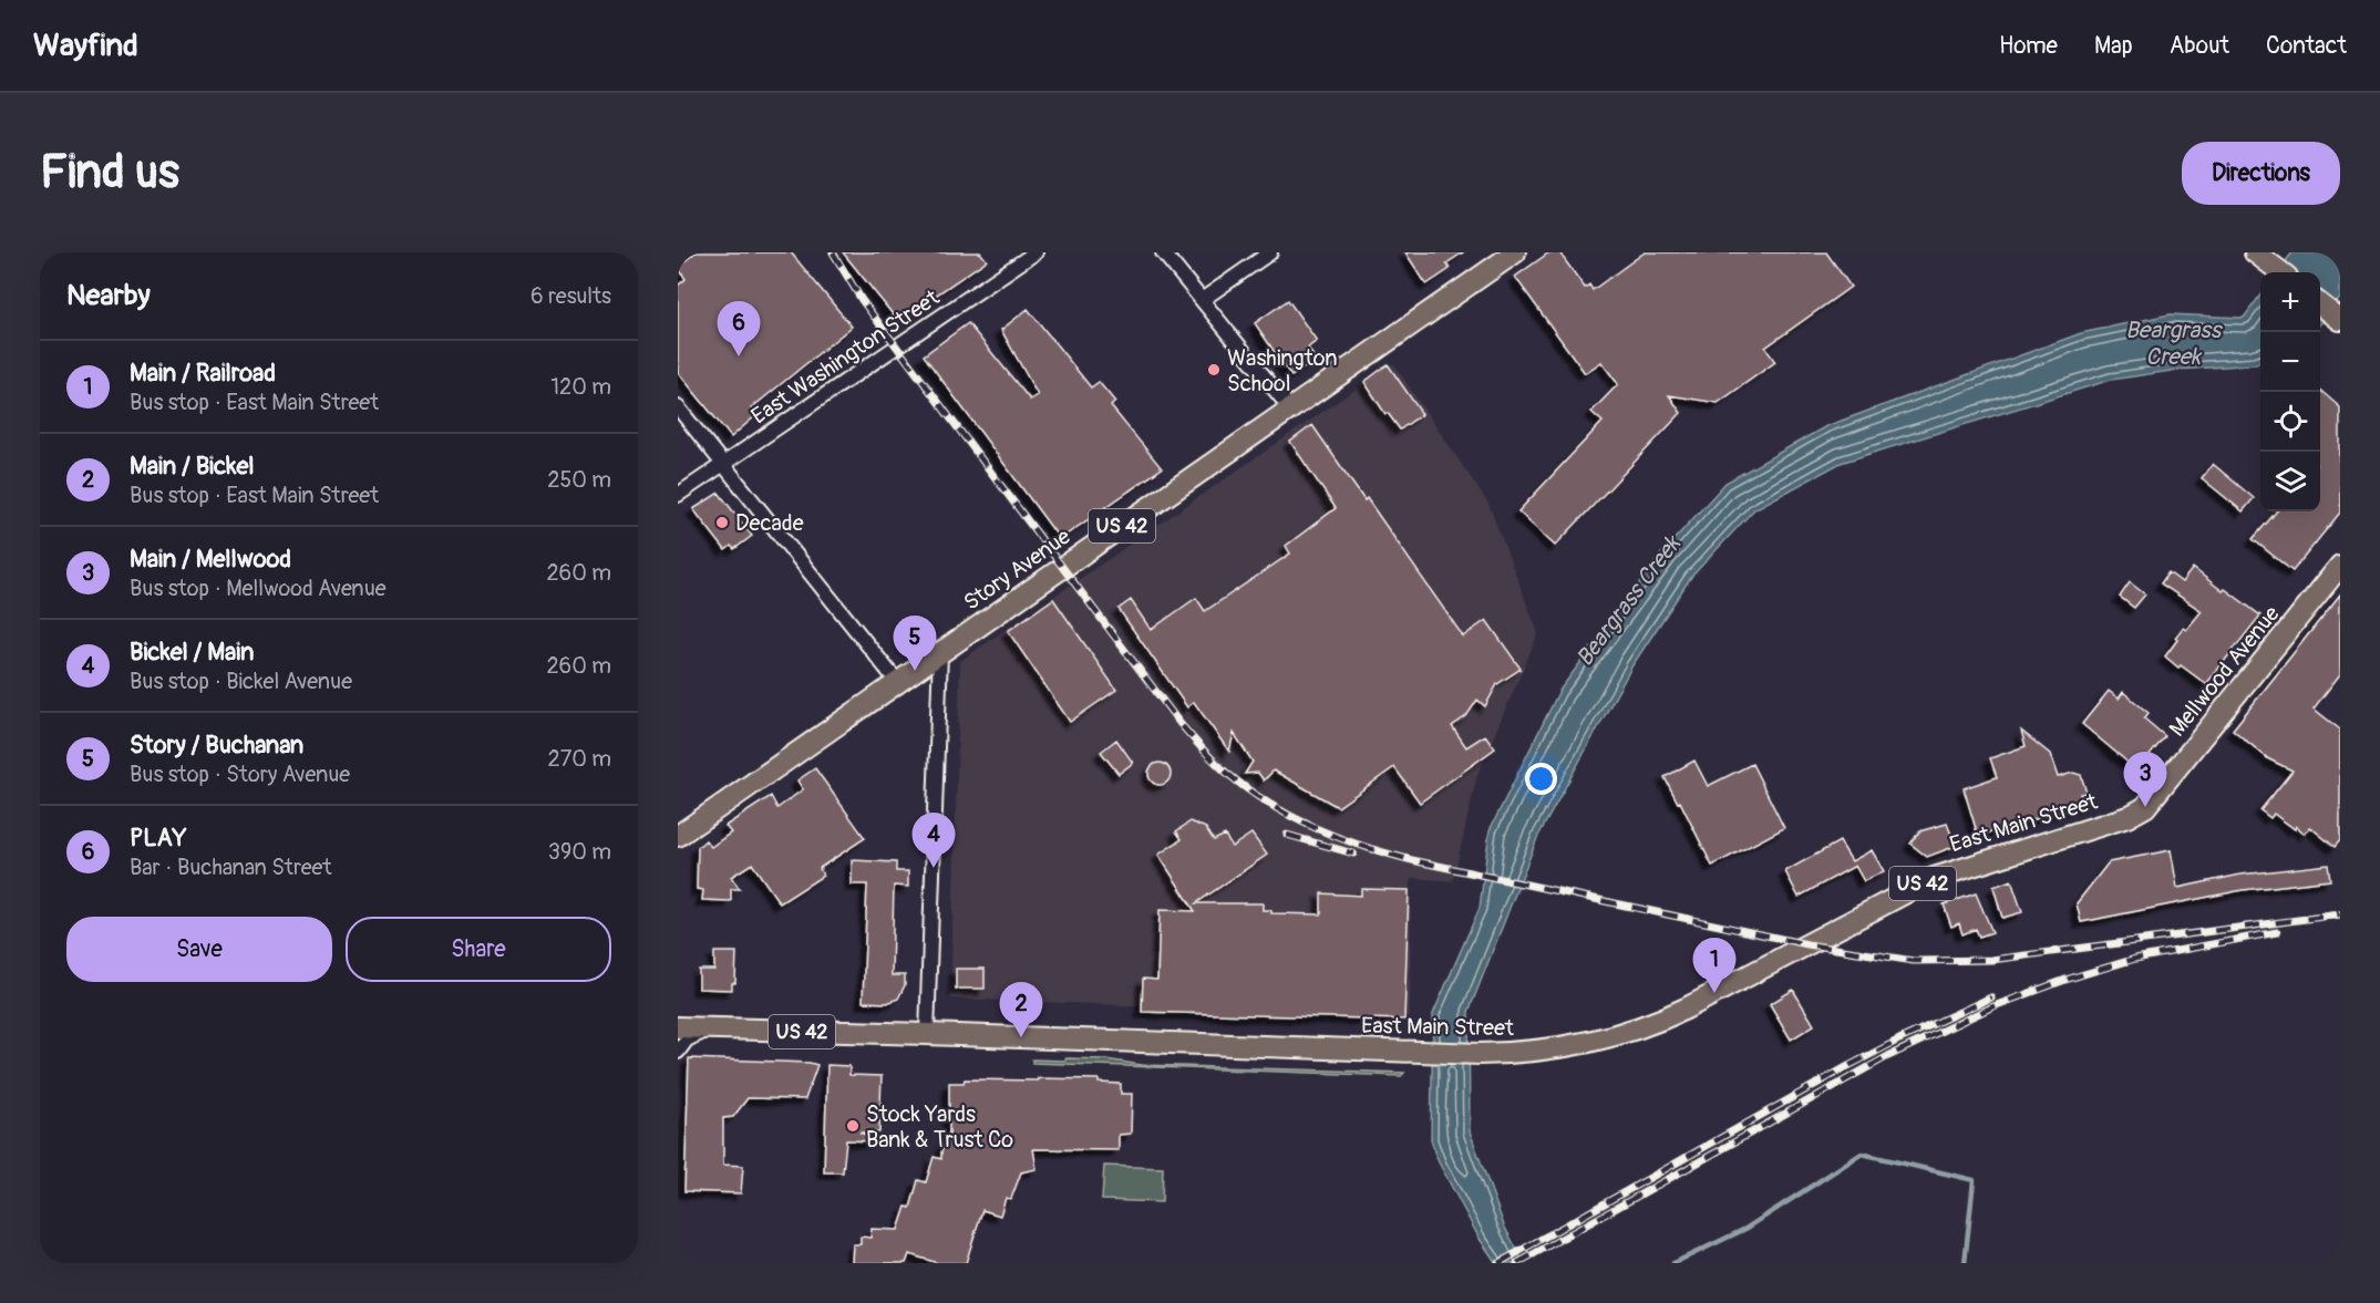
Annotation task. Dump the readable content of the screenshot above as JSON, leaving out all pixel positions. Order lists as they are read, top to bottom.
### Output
{
  "streets": {
    "main road": [
      "US 42",
      "Story Avenue",
      "Mellwood Avenue",
      "East Main Street"
    ],
    "street": ["East Washington Street"]
  },
  "crossings": [
    ["Mellwood Avenue", "East Main Street"]
  ],
  "water": ["Beargrass Creek"],
  "places": ["Washington School", "Decade", "Stock Yards Bank & Trust Co"],
  "page": {
    "header": "Wayfind",
    "nav": [
      "Home",
      "Map",
      "About",
      "Contact"
    ],
    "buttons": [
      "Directions",
      ["Save", "Share"]
    ],
    "title": "Find us",
    "heading": ["Nearby", "6 results"],
    "map_buttons": ["+", "−"],
    "pins": [
      "6",
      "5",
      "3",
      "4",
      "1",
      "2"
    ],
    "list": [
      {
        "mark": "1",
        "name": "Main / Railroad",
        "note": "Bus stop · East Main Street",
        "value": "120 m"
      },
      {
        "mark": "2",
        "name": "Main / Bickel",
        "note": "Bus stop · East Main Street",
        "value": "250 m"
      },
      {
        "mark": "3",
        "name": "Main / Mellwood",
        "note": "Bus stop · Mellwood Avenue",
        "value": "260 m"
      },
      {
        "mark": "4",
        "name": "Bickel / Main",
        "note": "Bus stop · Bickel Avenue",
        "value": "260 m"
      },
      {
        "mark": "5",
        "name": "Story / Buchanan",
        "note": "Bus stop · Story Avenue",
        "value": "270 m"
      },
      {
        "mark": "6",
        "name": "PLAY",
        "note": "Bar · Buchanan Street",
        "value": "390 m"
      }
    ]
  }
}
